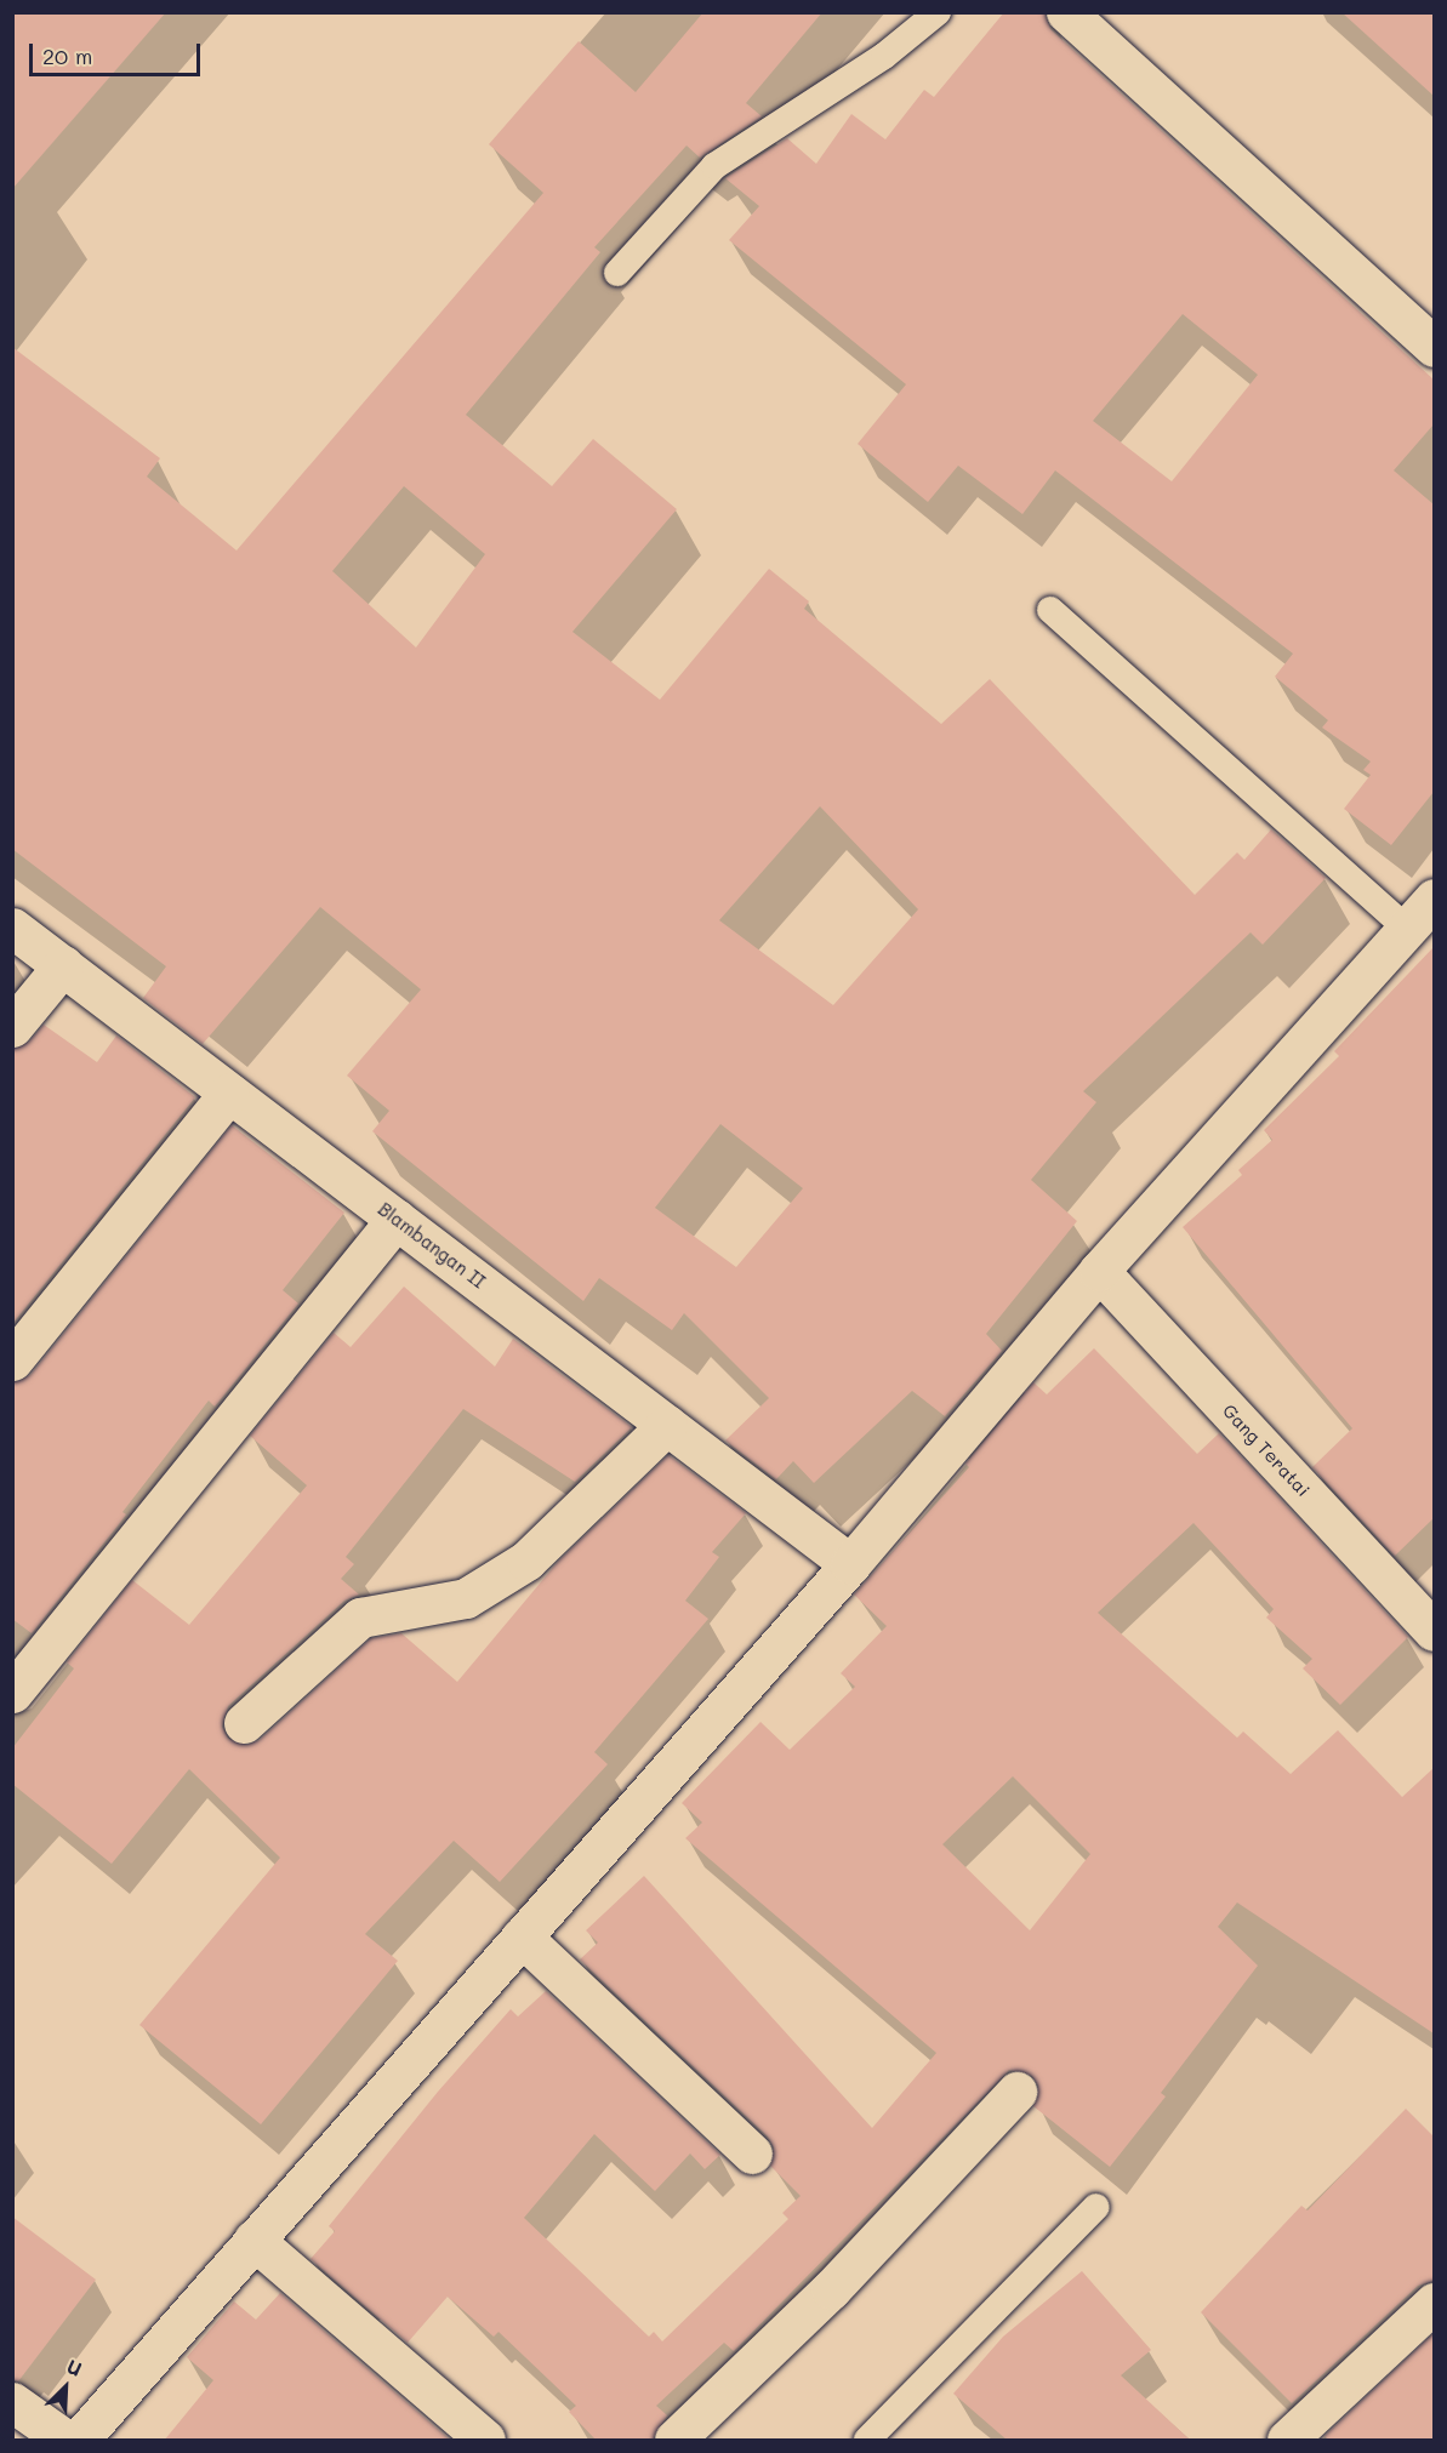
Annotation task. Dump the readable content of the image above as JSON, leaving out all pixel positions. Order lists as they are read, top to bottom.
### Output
{
  "streets": {
    "street": ["Blambangan II", "Gang Teratai"]
  },
  "scale_bar": "20 m",
  "north": "top right"
}
